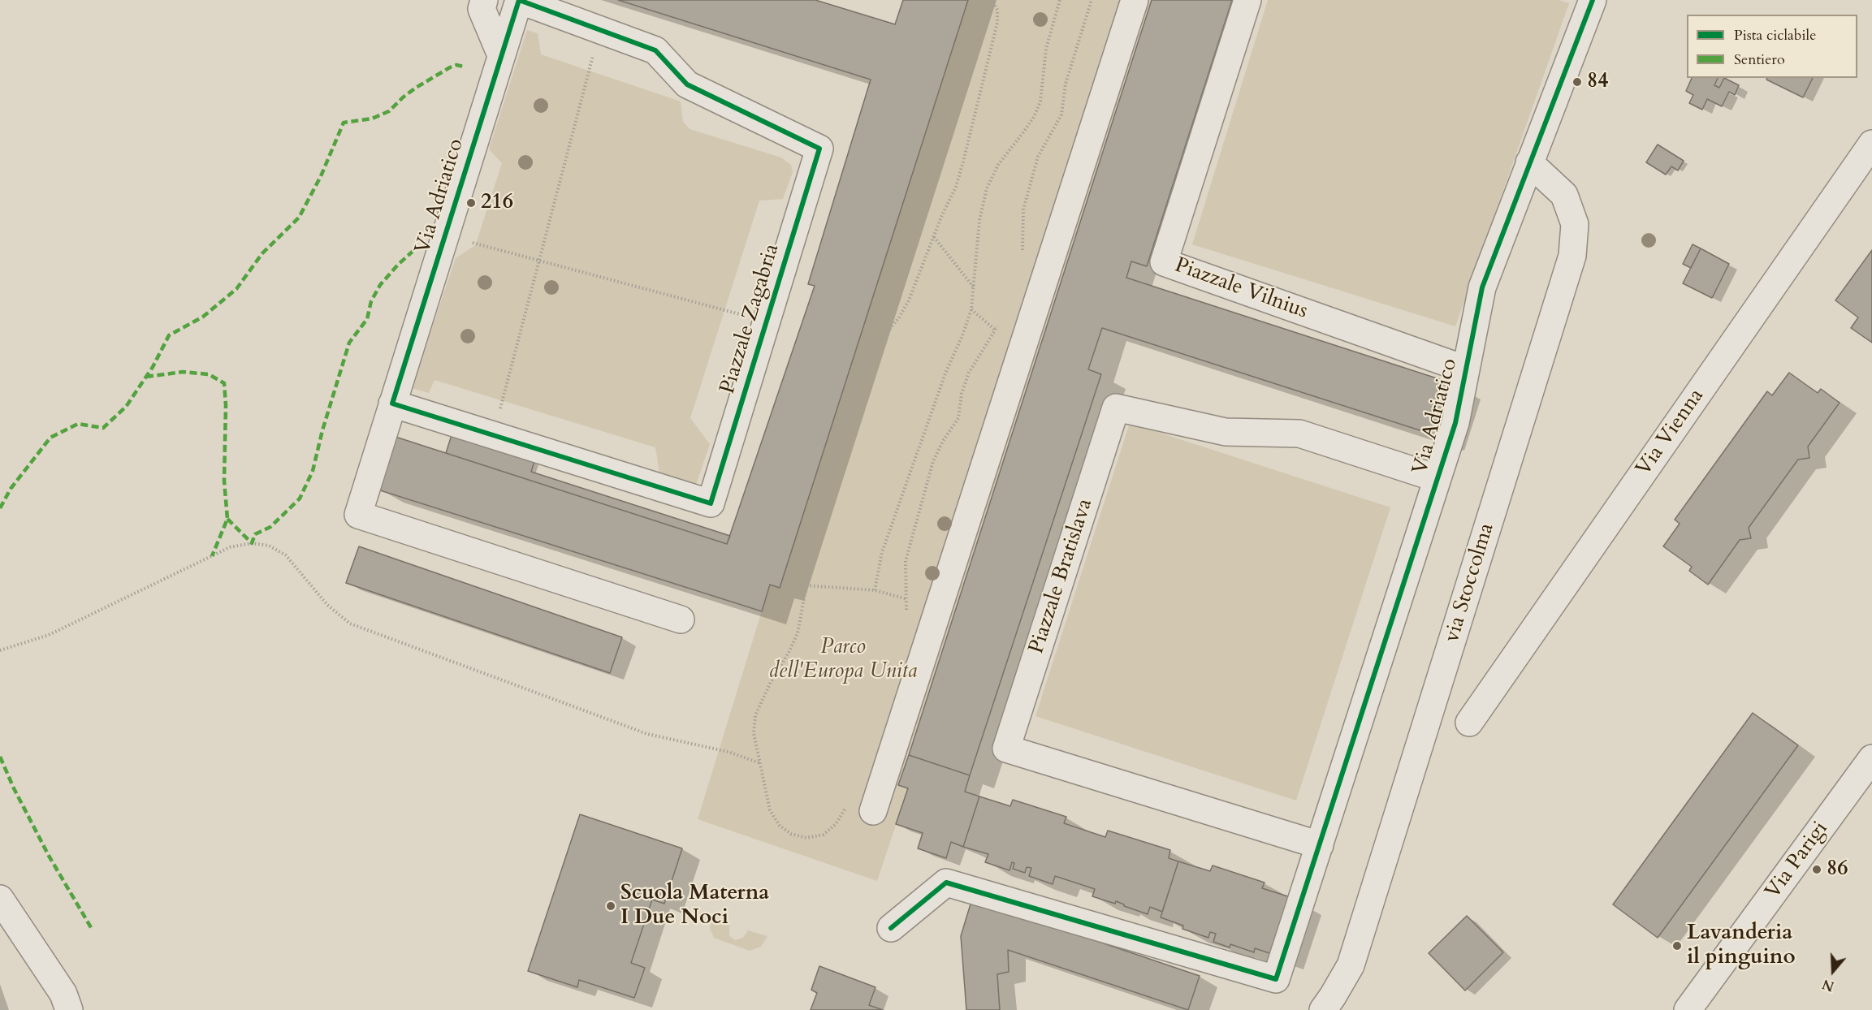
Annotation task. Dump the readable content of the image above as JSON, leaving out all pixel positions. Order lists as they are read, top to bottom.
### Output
{
  "streets": {
    "street": [
      "Via Adriatico",
      "Piazzale Vilnius",
      "Piazzale Zagabria",
      "Via Vienna",
      "Piazzale Bratislava",
      "via Stoccolma",
      "Via Parigi"
    ]
  },
  "crossings": [
    ["Via Adriatico", "Piazzale Vilnius"],
    ["Via Adriatico", "Piazzale Zagabria"],
    ["Via Adriatico", "Piazzale Bratislava"],
    ["Via Adriatico", "via Stoccolma"]
  ],
  "parks": ["Parco dell'Europa Unita"],
  "places": [
    "84",
    "216",
    "86",
    "Scuola Materna I Due Noci",
    "Lavanderia il pinguino"
  ],
  "legend": ["Pista ciclabile", "Sentiero"],
  "north": "bottom"
}
